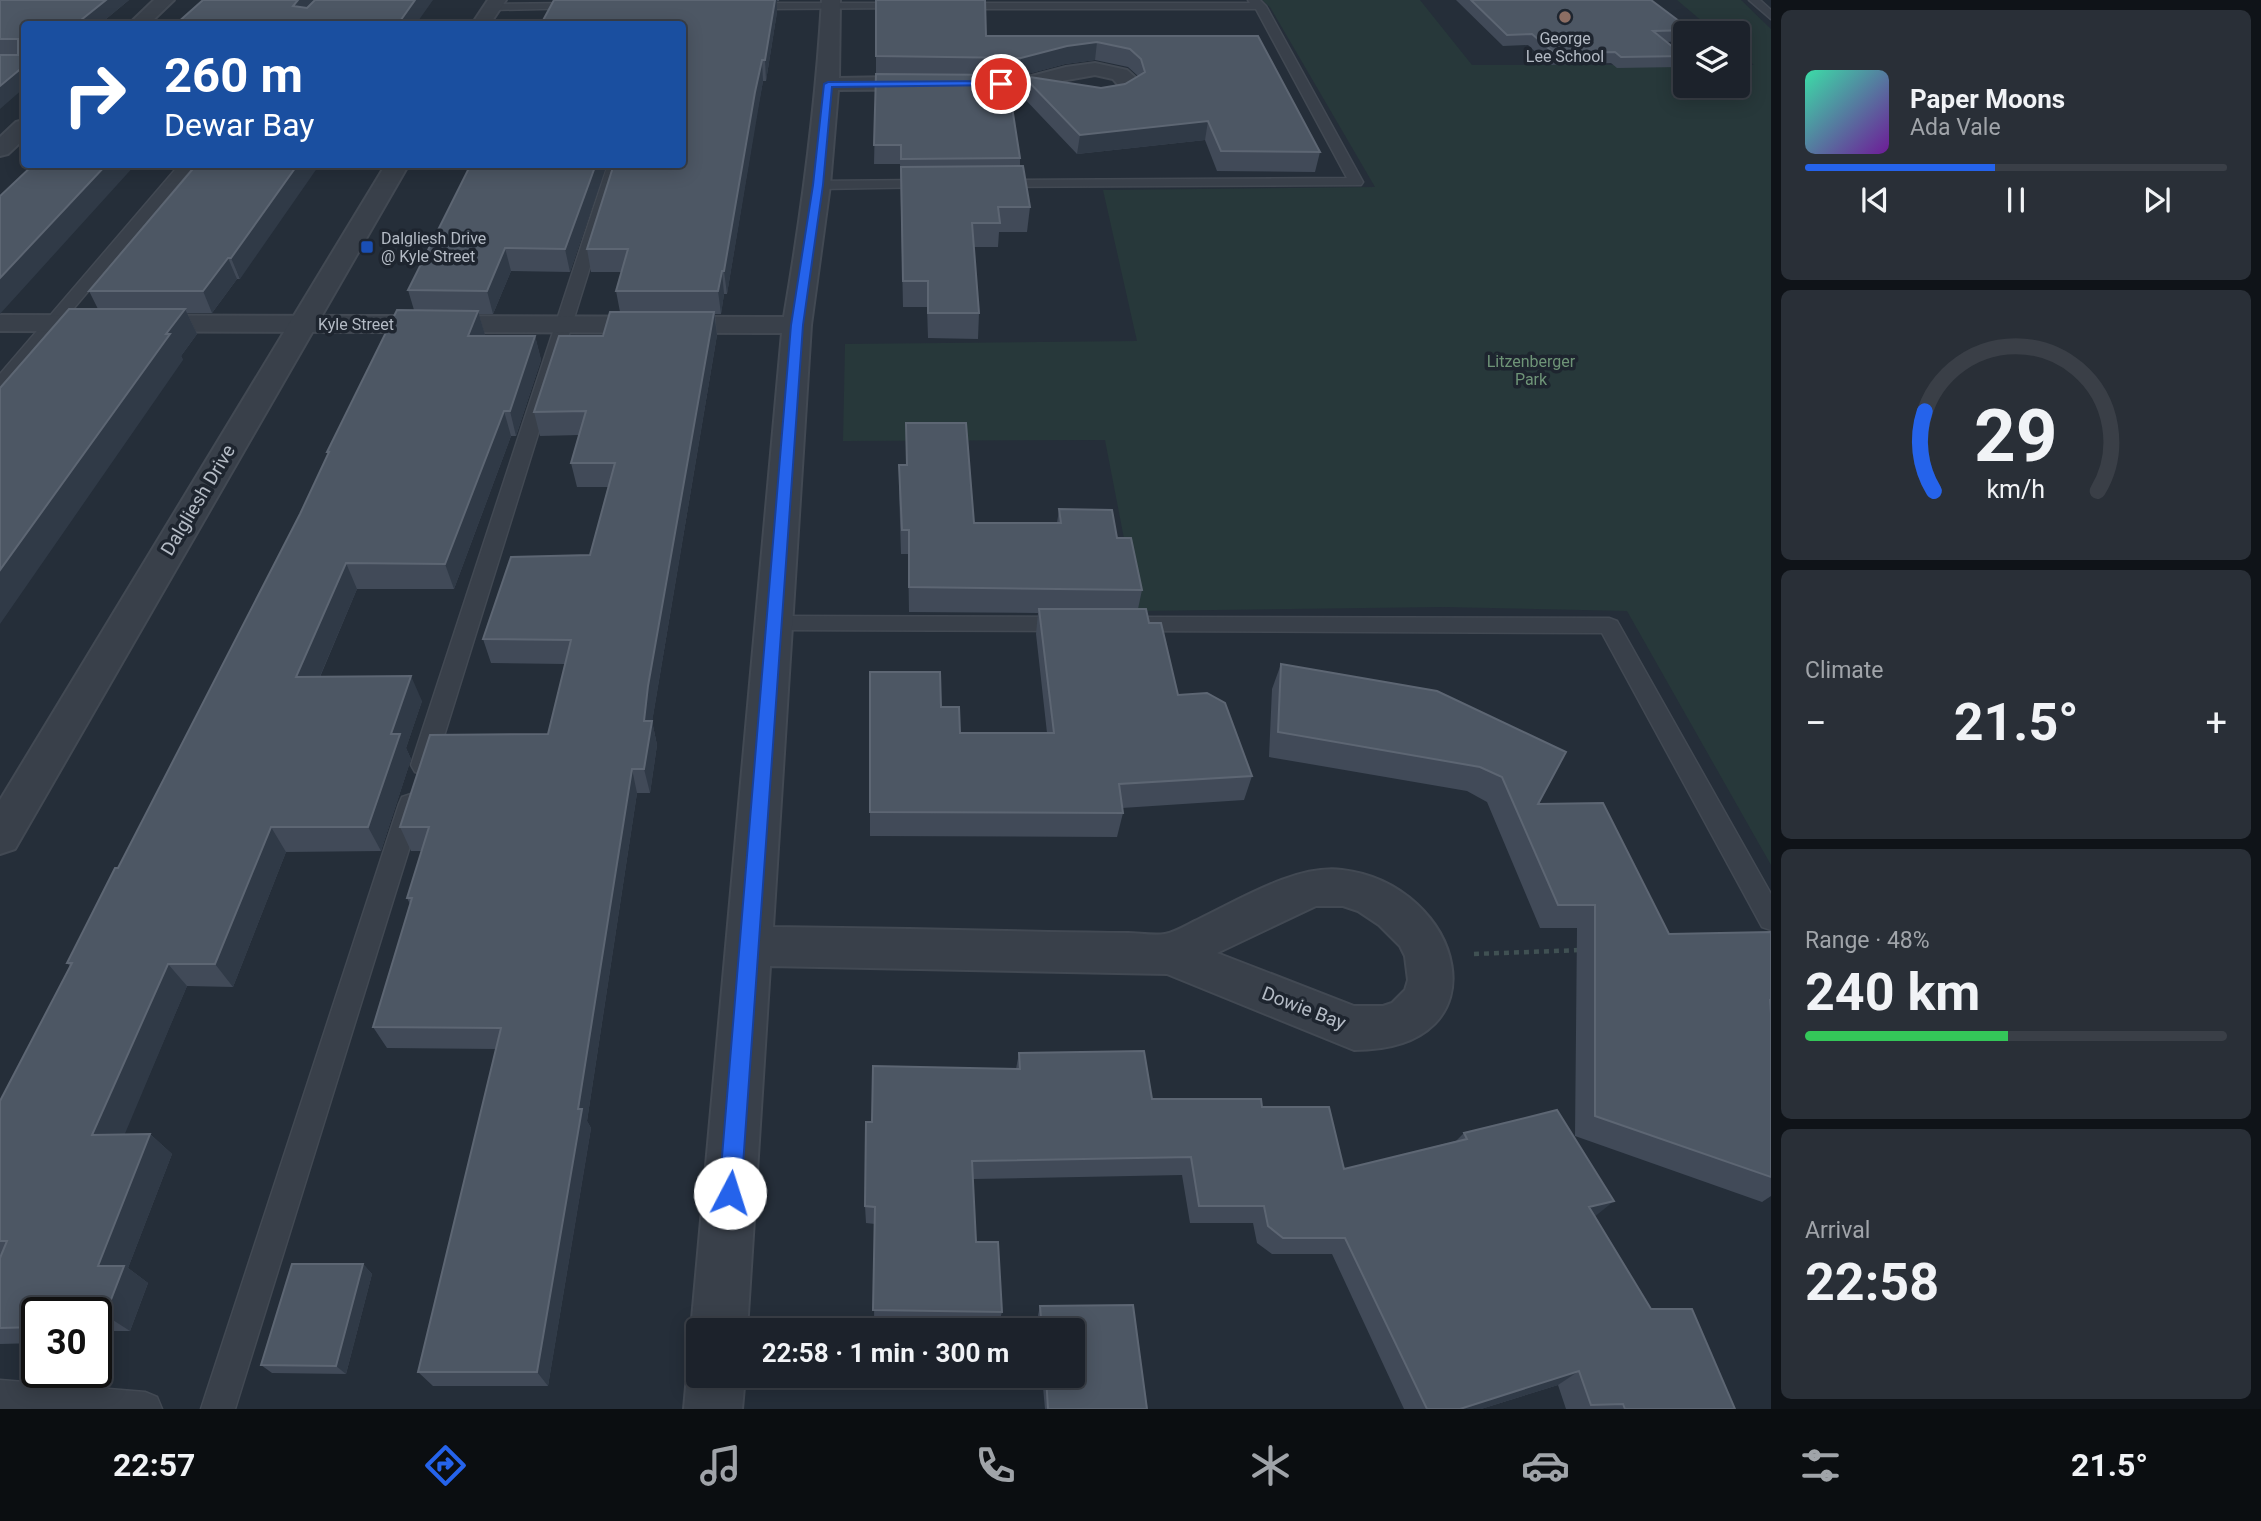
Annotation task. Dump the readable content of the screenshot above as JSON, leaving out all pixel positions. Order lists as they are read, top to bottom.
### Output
{
  "streets": {
    "street": ["Kyle Street", "Dalgliesh Drive", "Dowie Bay"]
  },
  "crossings": [
    ["Kyle Street", "Dalgliesh Drive"]
  ],
  "parks": ["Litzenberger Park"],
  "places": {
    "other": ["George Lee School"],
    "transit": ["Dalgliesh Drive @ Kyle Street"]
  },
  "page": {
    "turn": ["260 m", "Dewar Bay"],
    "song": ["Paper Moons", "Ada Vale"],
    "tile": [
      "Climate",
      ["Range · 48%", "240 km"],
      ["Arrival", "22:58"]
    ],
    "heat": ["−", "21.5°", "+"],
    "limit": "30",
    "trip": "22:58 · 1 min · 300 m",
    "tabs": ["22:57", "21.5°"],
    "gauge": ["29", "km/h"]
  }
}
